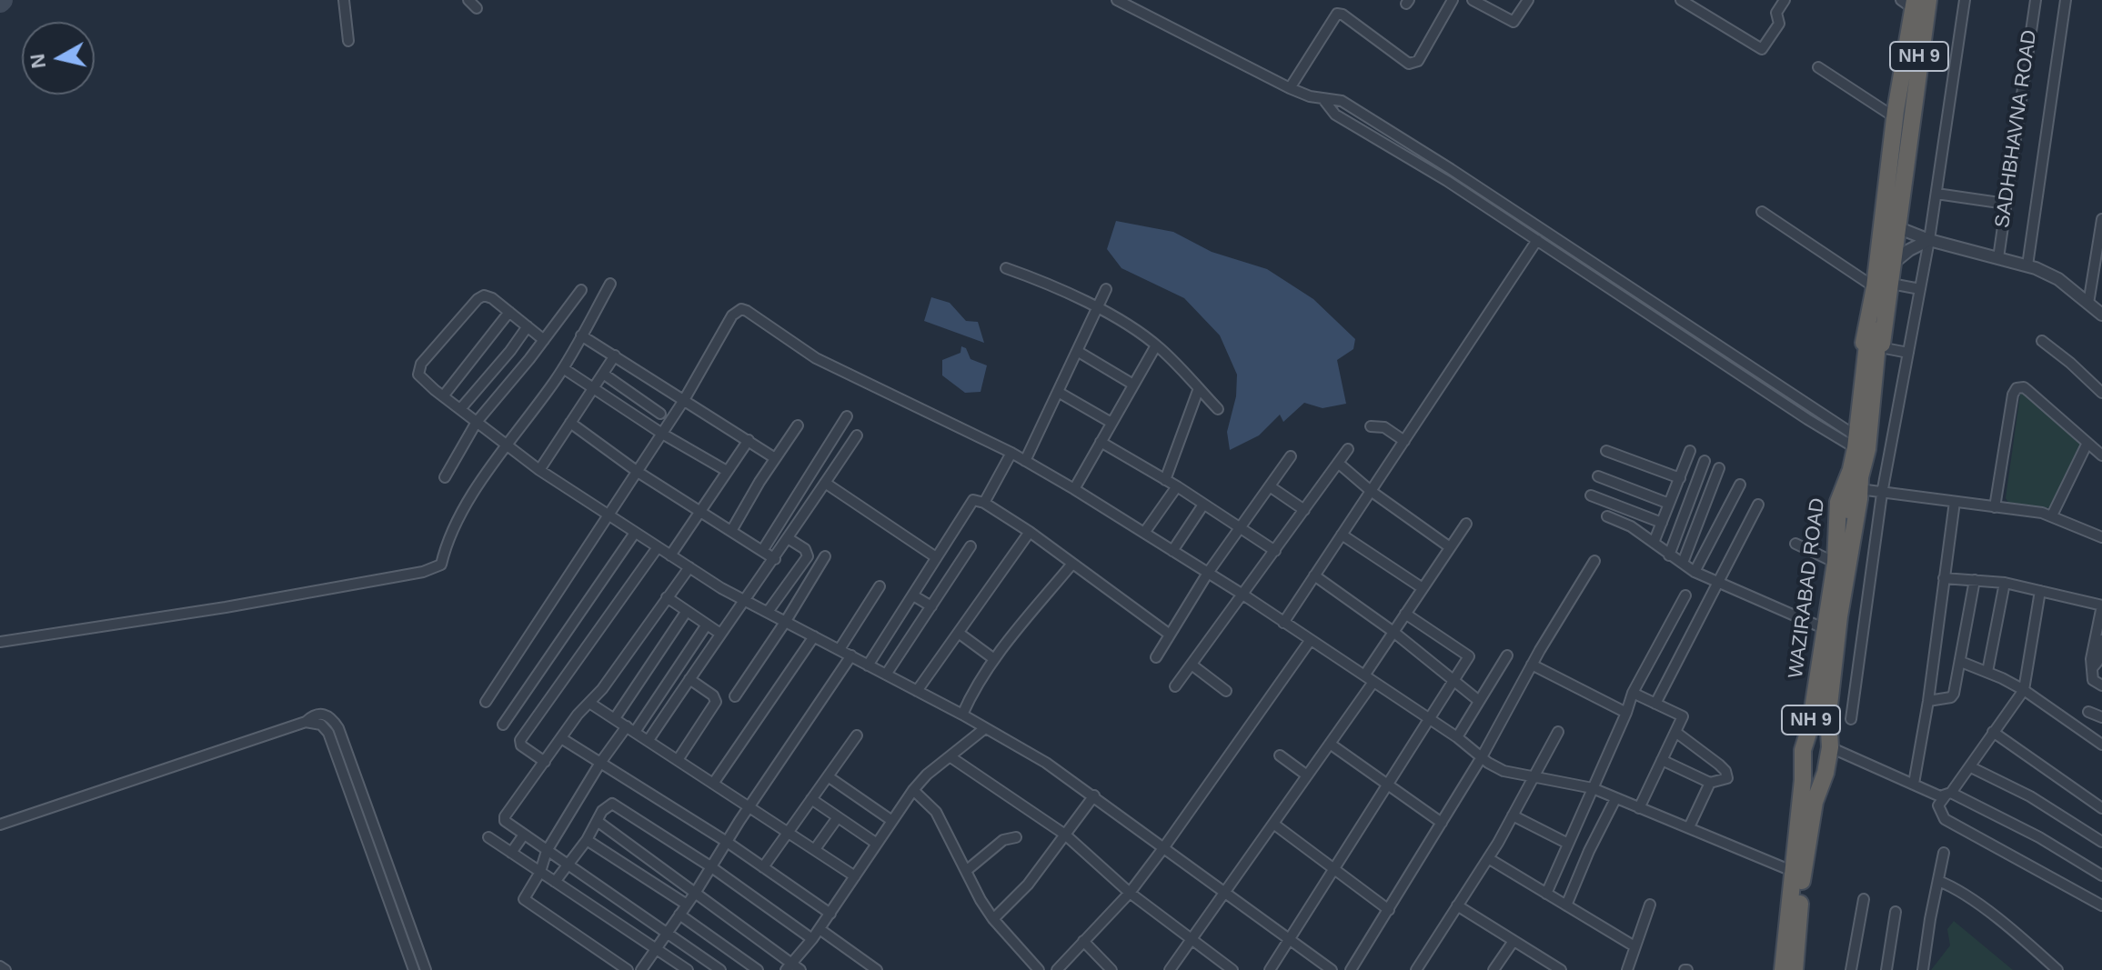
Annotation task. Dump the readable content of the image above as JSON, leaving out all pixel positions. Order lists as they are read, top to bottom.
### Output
{
  "streets": {
    "highway": ["NH 9", "WAZIRABAD ROAD"],
    "street": ["SADHBHAVNA ROAD"]
  },
  "north": "left"
}
